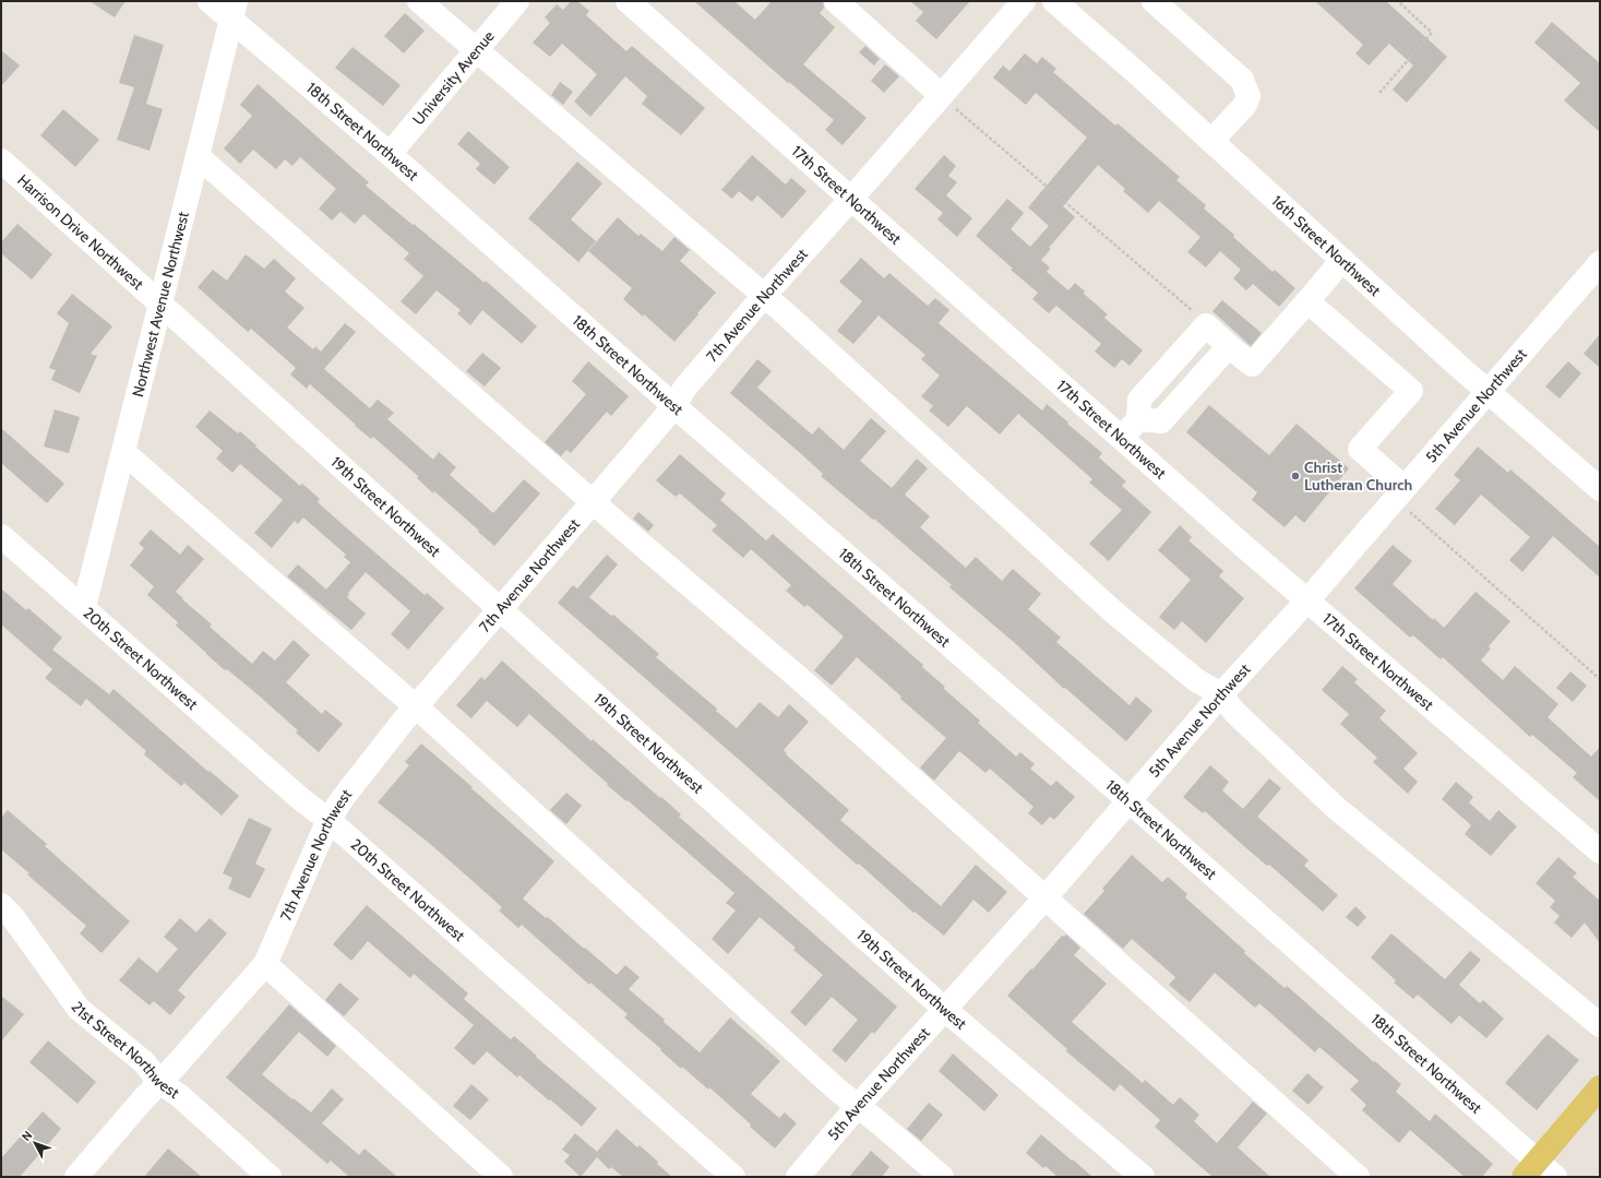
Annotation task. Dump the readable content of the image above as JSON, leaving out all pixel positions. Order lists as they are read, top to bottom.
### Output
{
  "streets": {
    "street": [
      "University Avenue",
      "18th Street Northwest",
      "17th Street Northwest",
      "Harrison Drive Northwest",
      "16th Street Northwest",
      "Northwest Avenue Northwest",
      "7th Avenue Northwest",
      "5th Avenue Northwest",
      "19th Street Northwest",
      "20th Street Northwest",
      "21st Street Northwest"
    ]
  },
  "crossings": [
    ["University Avenue", "18th Street Northwest"],
    ["18th Street Northwest", "Northwest Avenue Northwest"],
    ["18th Street Northwest", "7th Avenue Northwest"],
    ["18th Street Northwest", "5th Avenue Northwest"],
    ["17th Street Northwest", "7th Avenue Northwest"],
    ["17th Street Northwest", "5th Avenue Northwest"],
    ["Harrison Drive Northwest", "Northwest Avenue Northwest"],
    ["Harrison Drive Northwest", "19th Street Northwest"],
    ["16th Street Northwest", "5th Avenue Northwest"],
    ["Northwest Avenue Northwest", "19th Street Northwest"],
    ["Northwest Avenue Northwest", "20th Street Northwest"],
    ["7th Avenue Northwest", "19th Street Northwest"],
    ["7th Avenue Northwest", "20th Street Northwest"],
    ["7th Avenue Northwest", "21st Street Northwest"],
    ["5th Avenue Northwest", "19th Street Northwest"]
  ],
  "places": ["Christ Lutheran Church"],
  "north": "top left"
}
